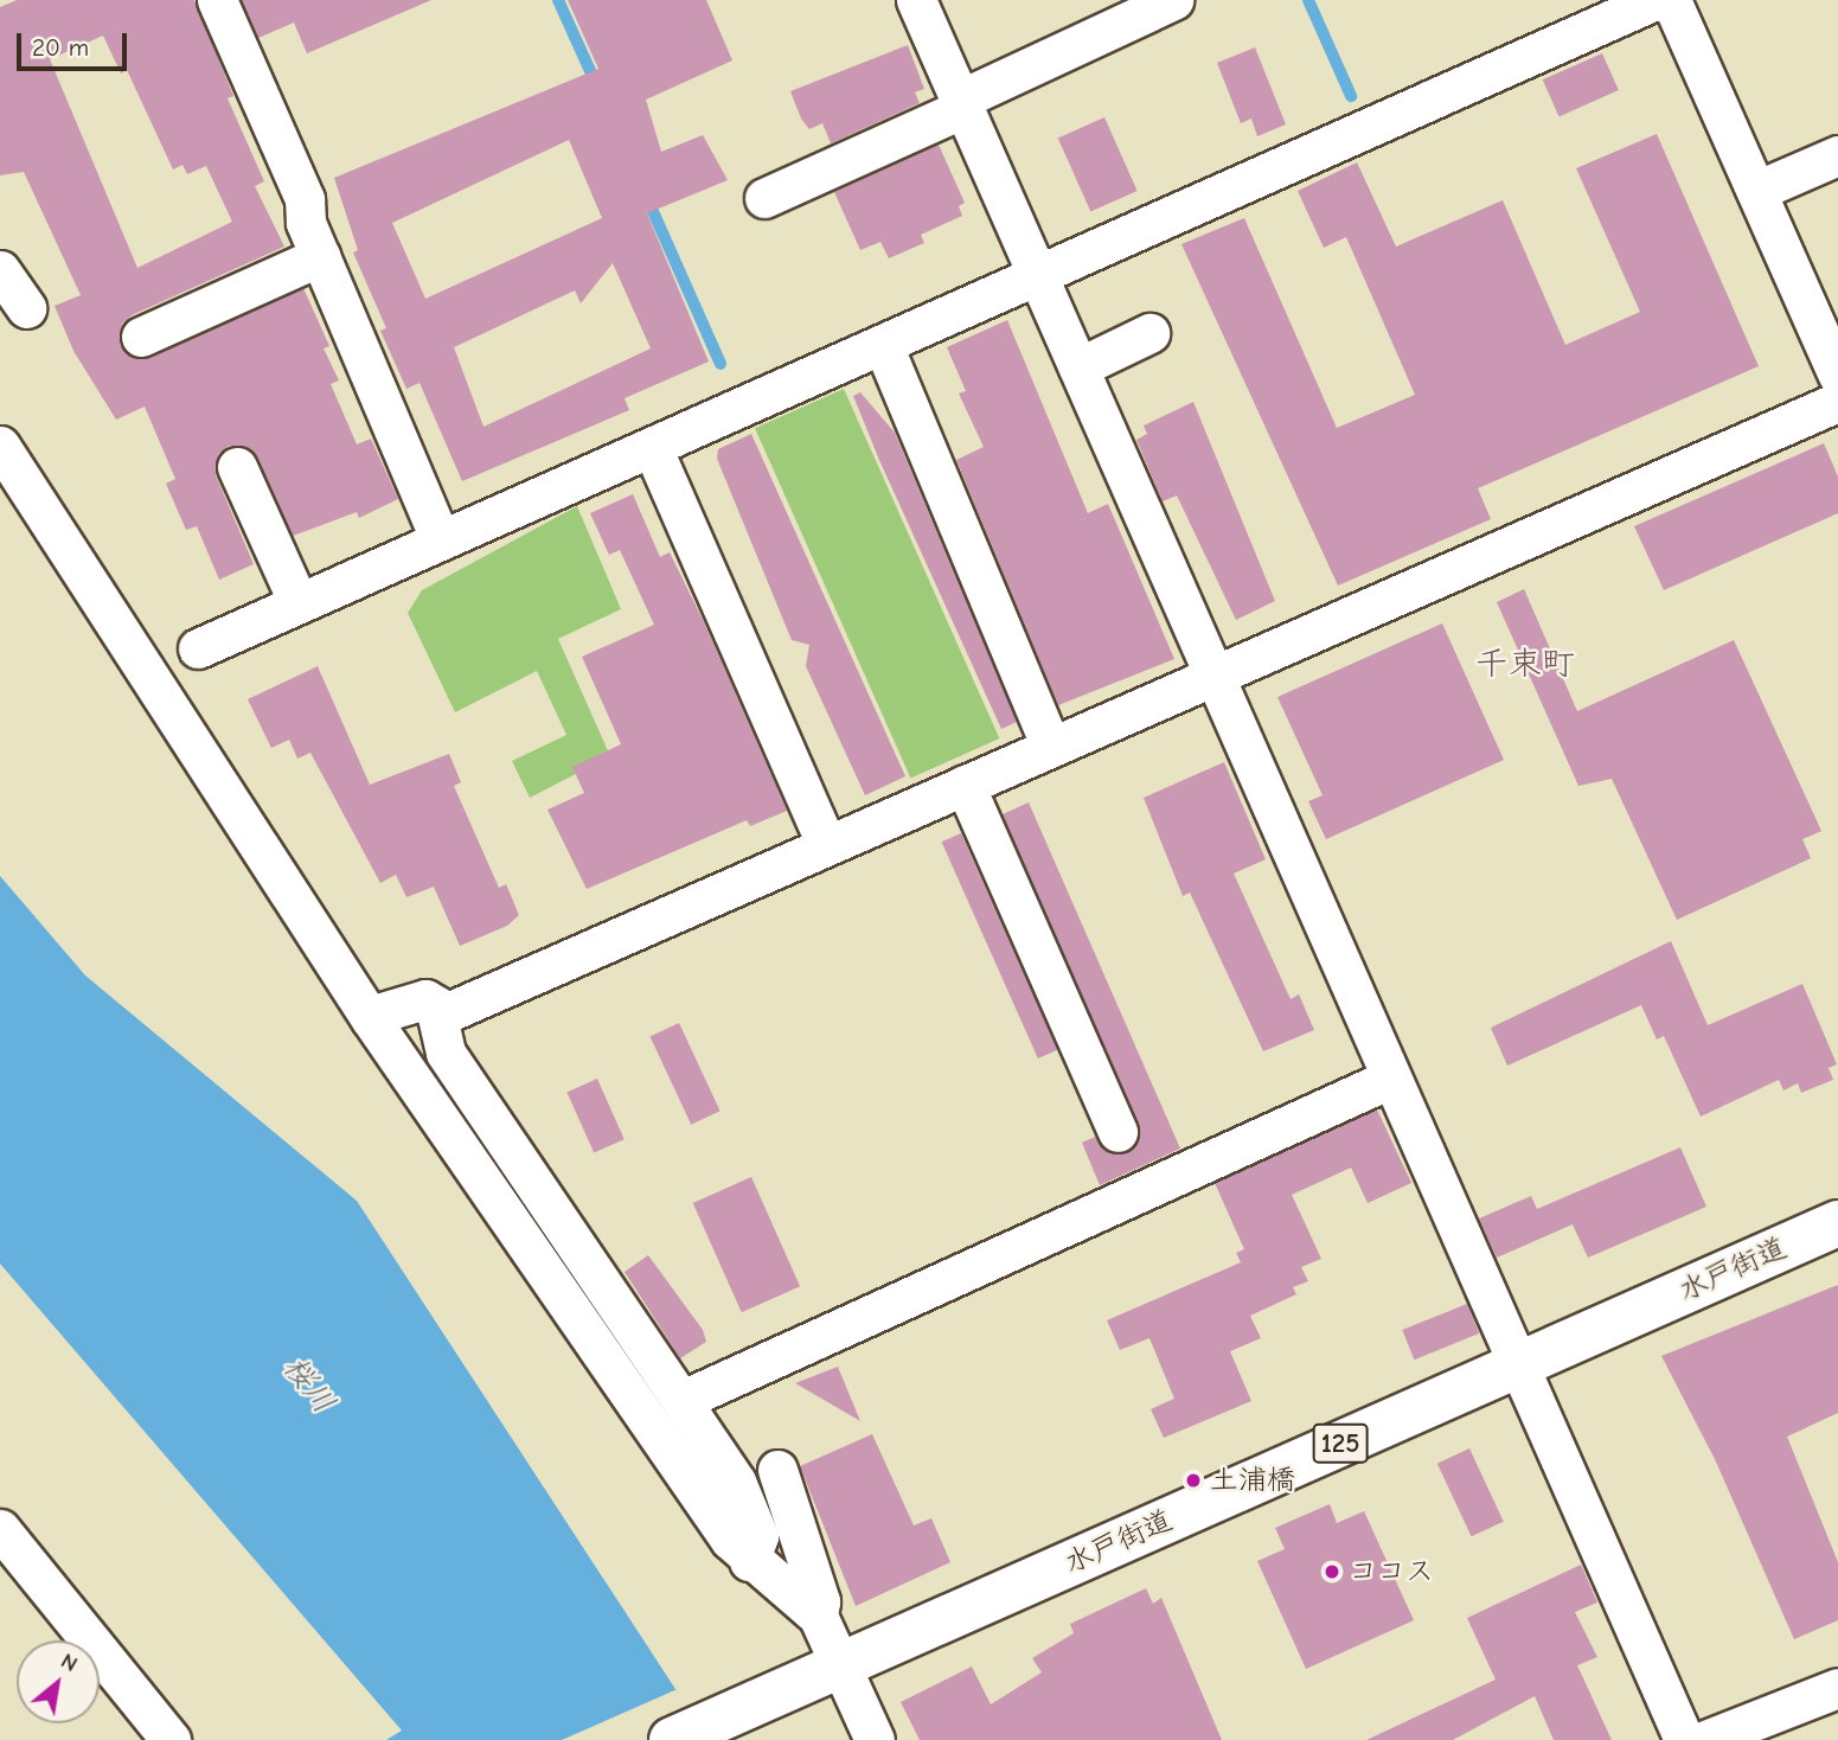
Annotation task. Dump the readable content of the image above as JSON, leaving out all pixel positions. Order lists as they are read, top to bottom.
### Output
{
  "streets": {
    "highway": ["水戸街道", "125"]
  },
  "districts": ["千束町"],
  "water": ["桜川"],
  "places": ["土浦橋", "ココス"],
  "scale_bar": "20 m",
  "north": "top right"
}
